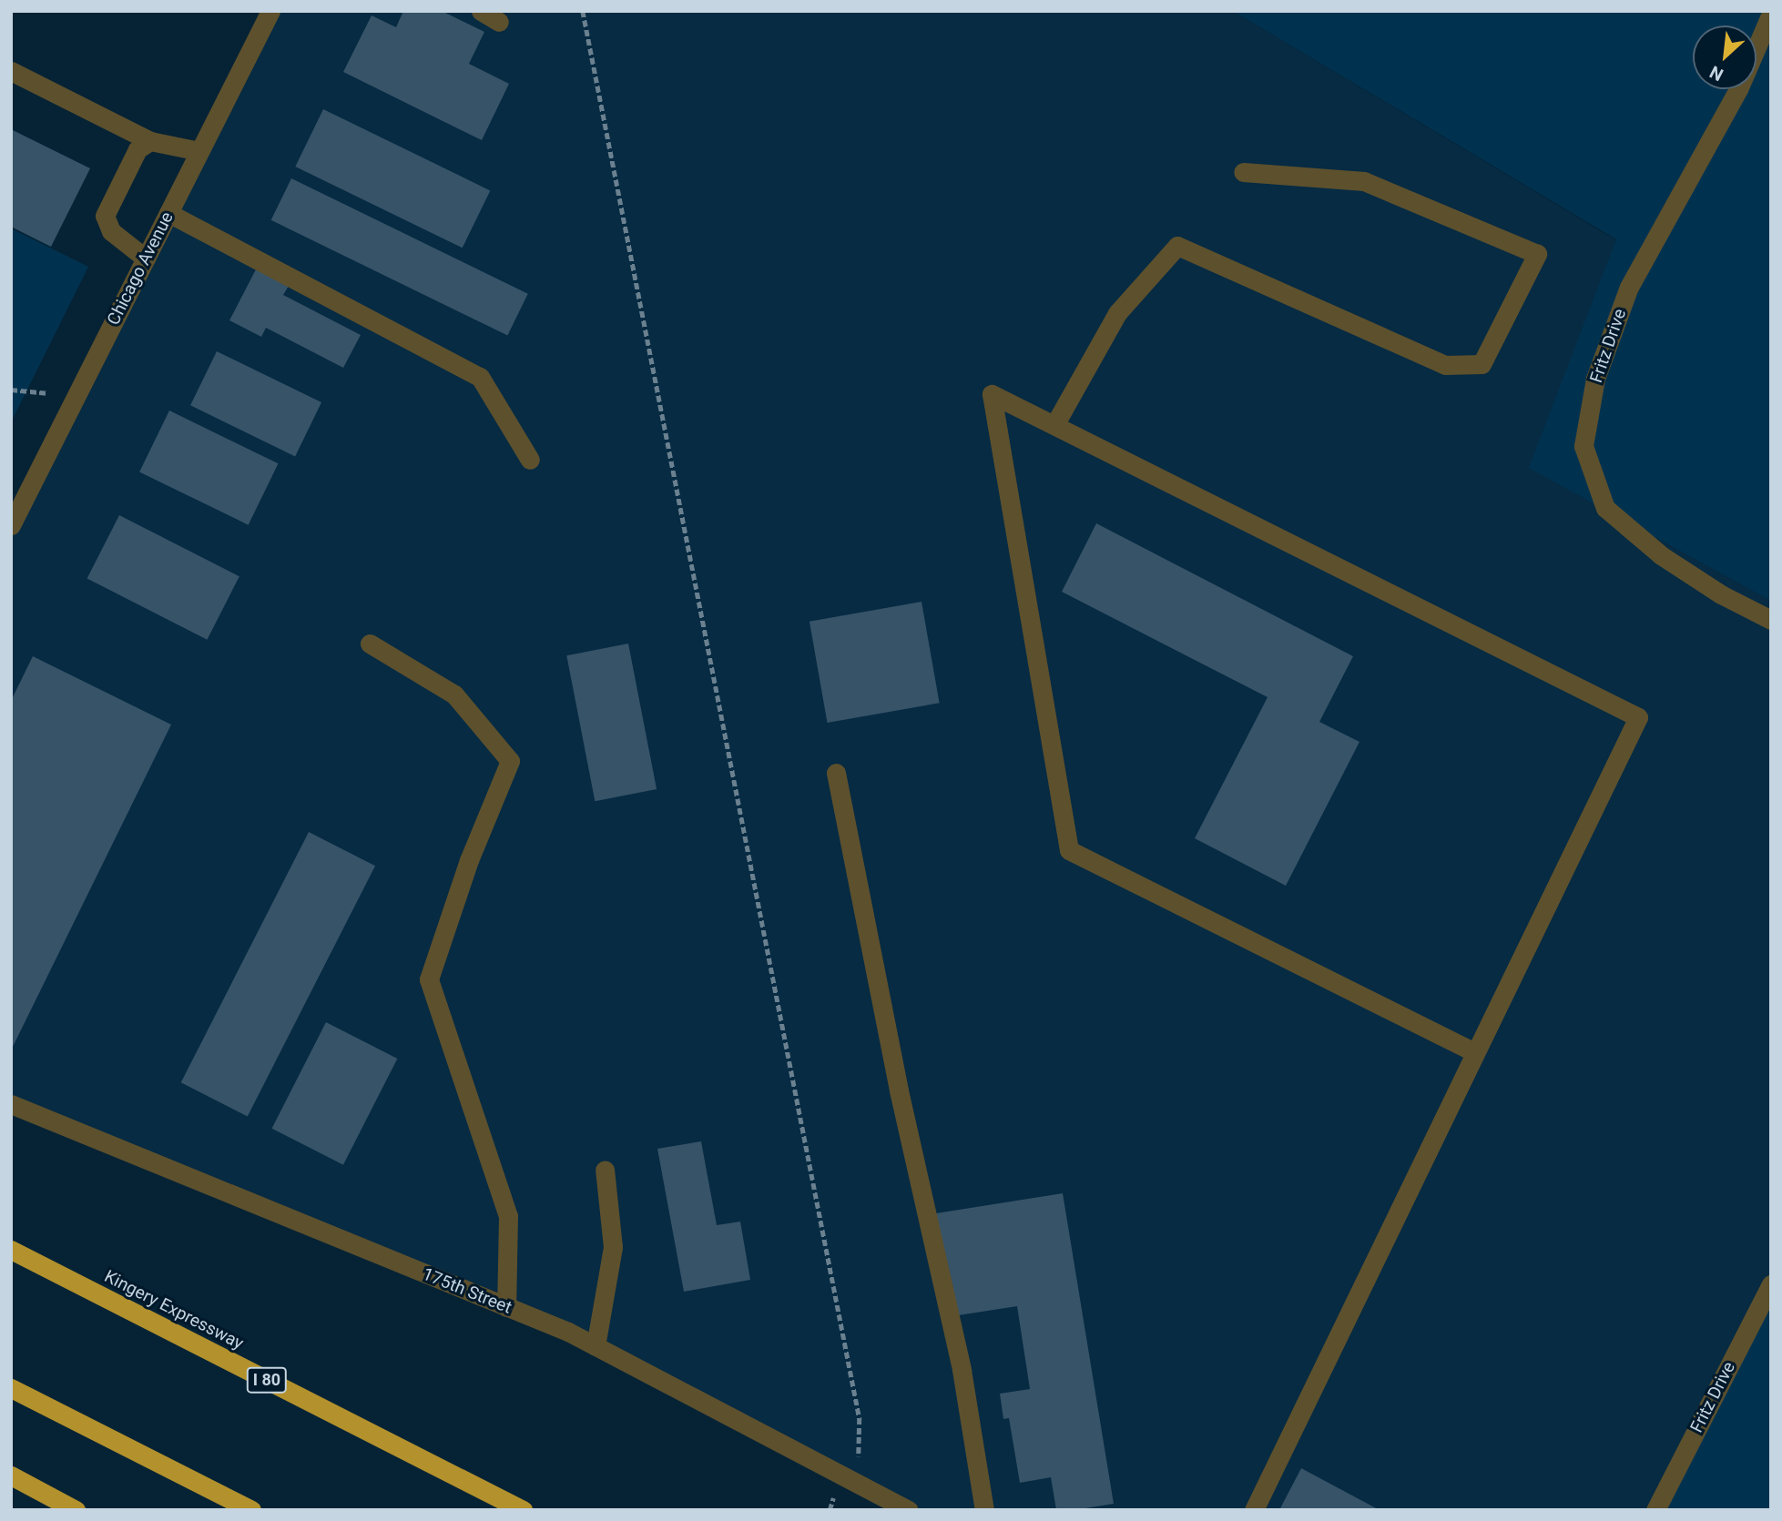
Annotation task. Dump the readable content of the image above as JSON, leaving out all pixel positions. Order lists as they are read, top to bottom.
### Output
{
  "streets": {
    "highway": ["Kingery Expressway", "I 80"],
    "street": ["Chicago Avenue", "Fritz Drive", "175th Street"]
  },
  "north": "bottom left"
}
